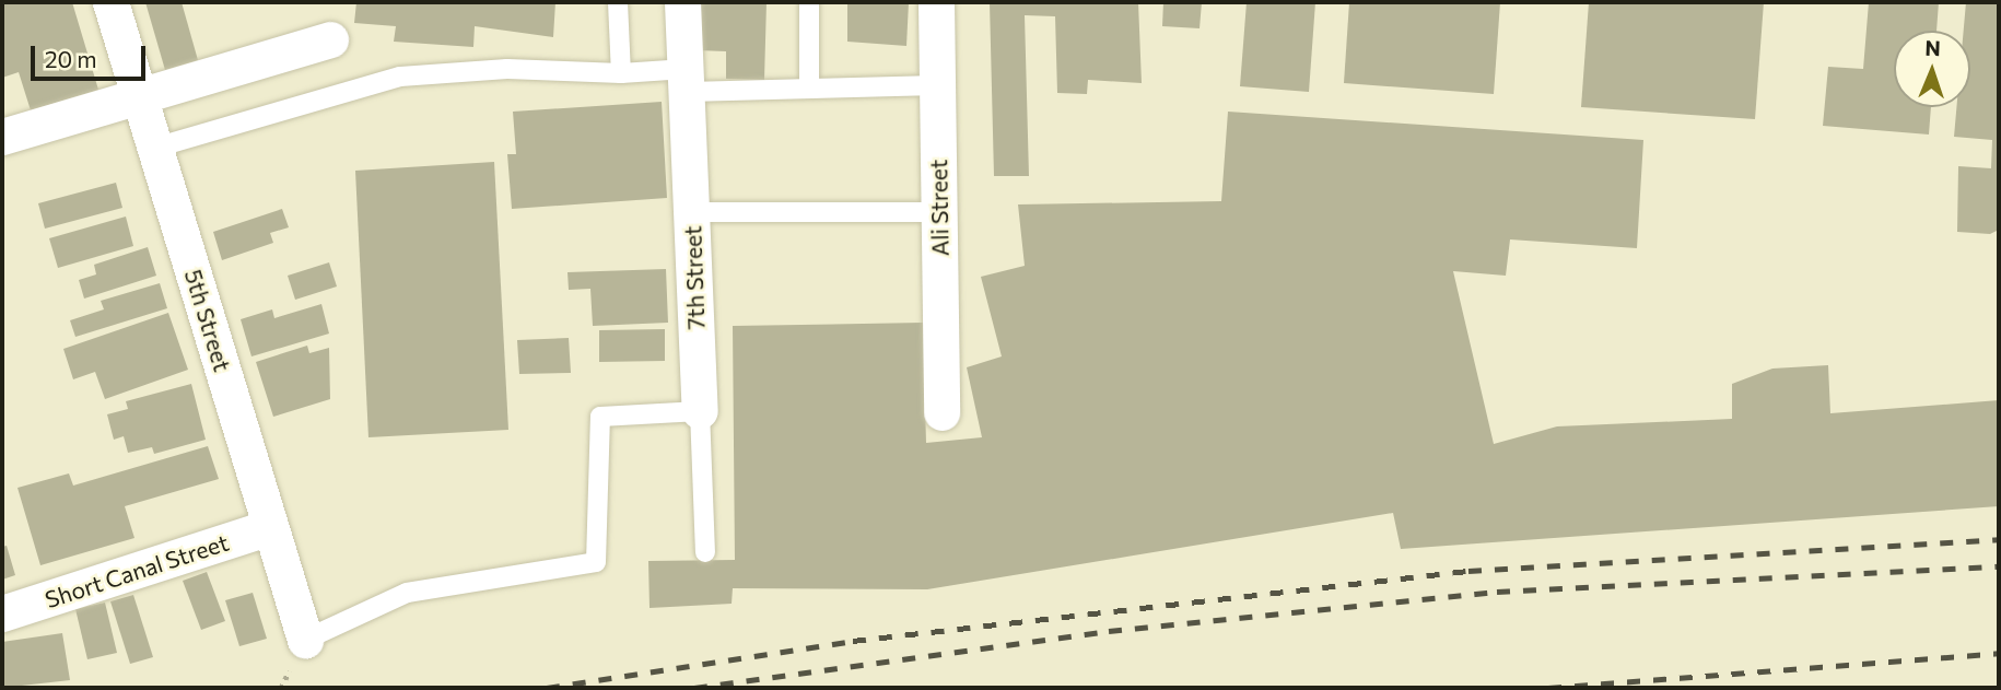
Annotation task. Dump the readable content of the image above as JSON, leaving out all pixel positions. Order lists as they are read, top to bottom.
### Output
{
  "streets": {
    "street": [
      "Ali Street",
      "7th Street",
      "5th Street",
      "Short Canal Street"
    ]
  },
  "crossings": [
    ["5th Street", "Short Canal Street"]
  ],
  "scale_bar": "20 m",
  "north": "top"
}
